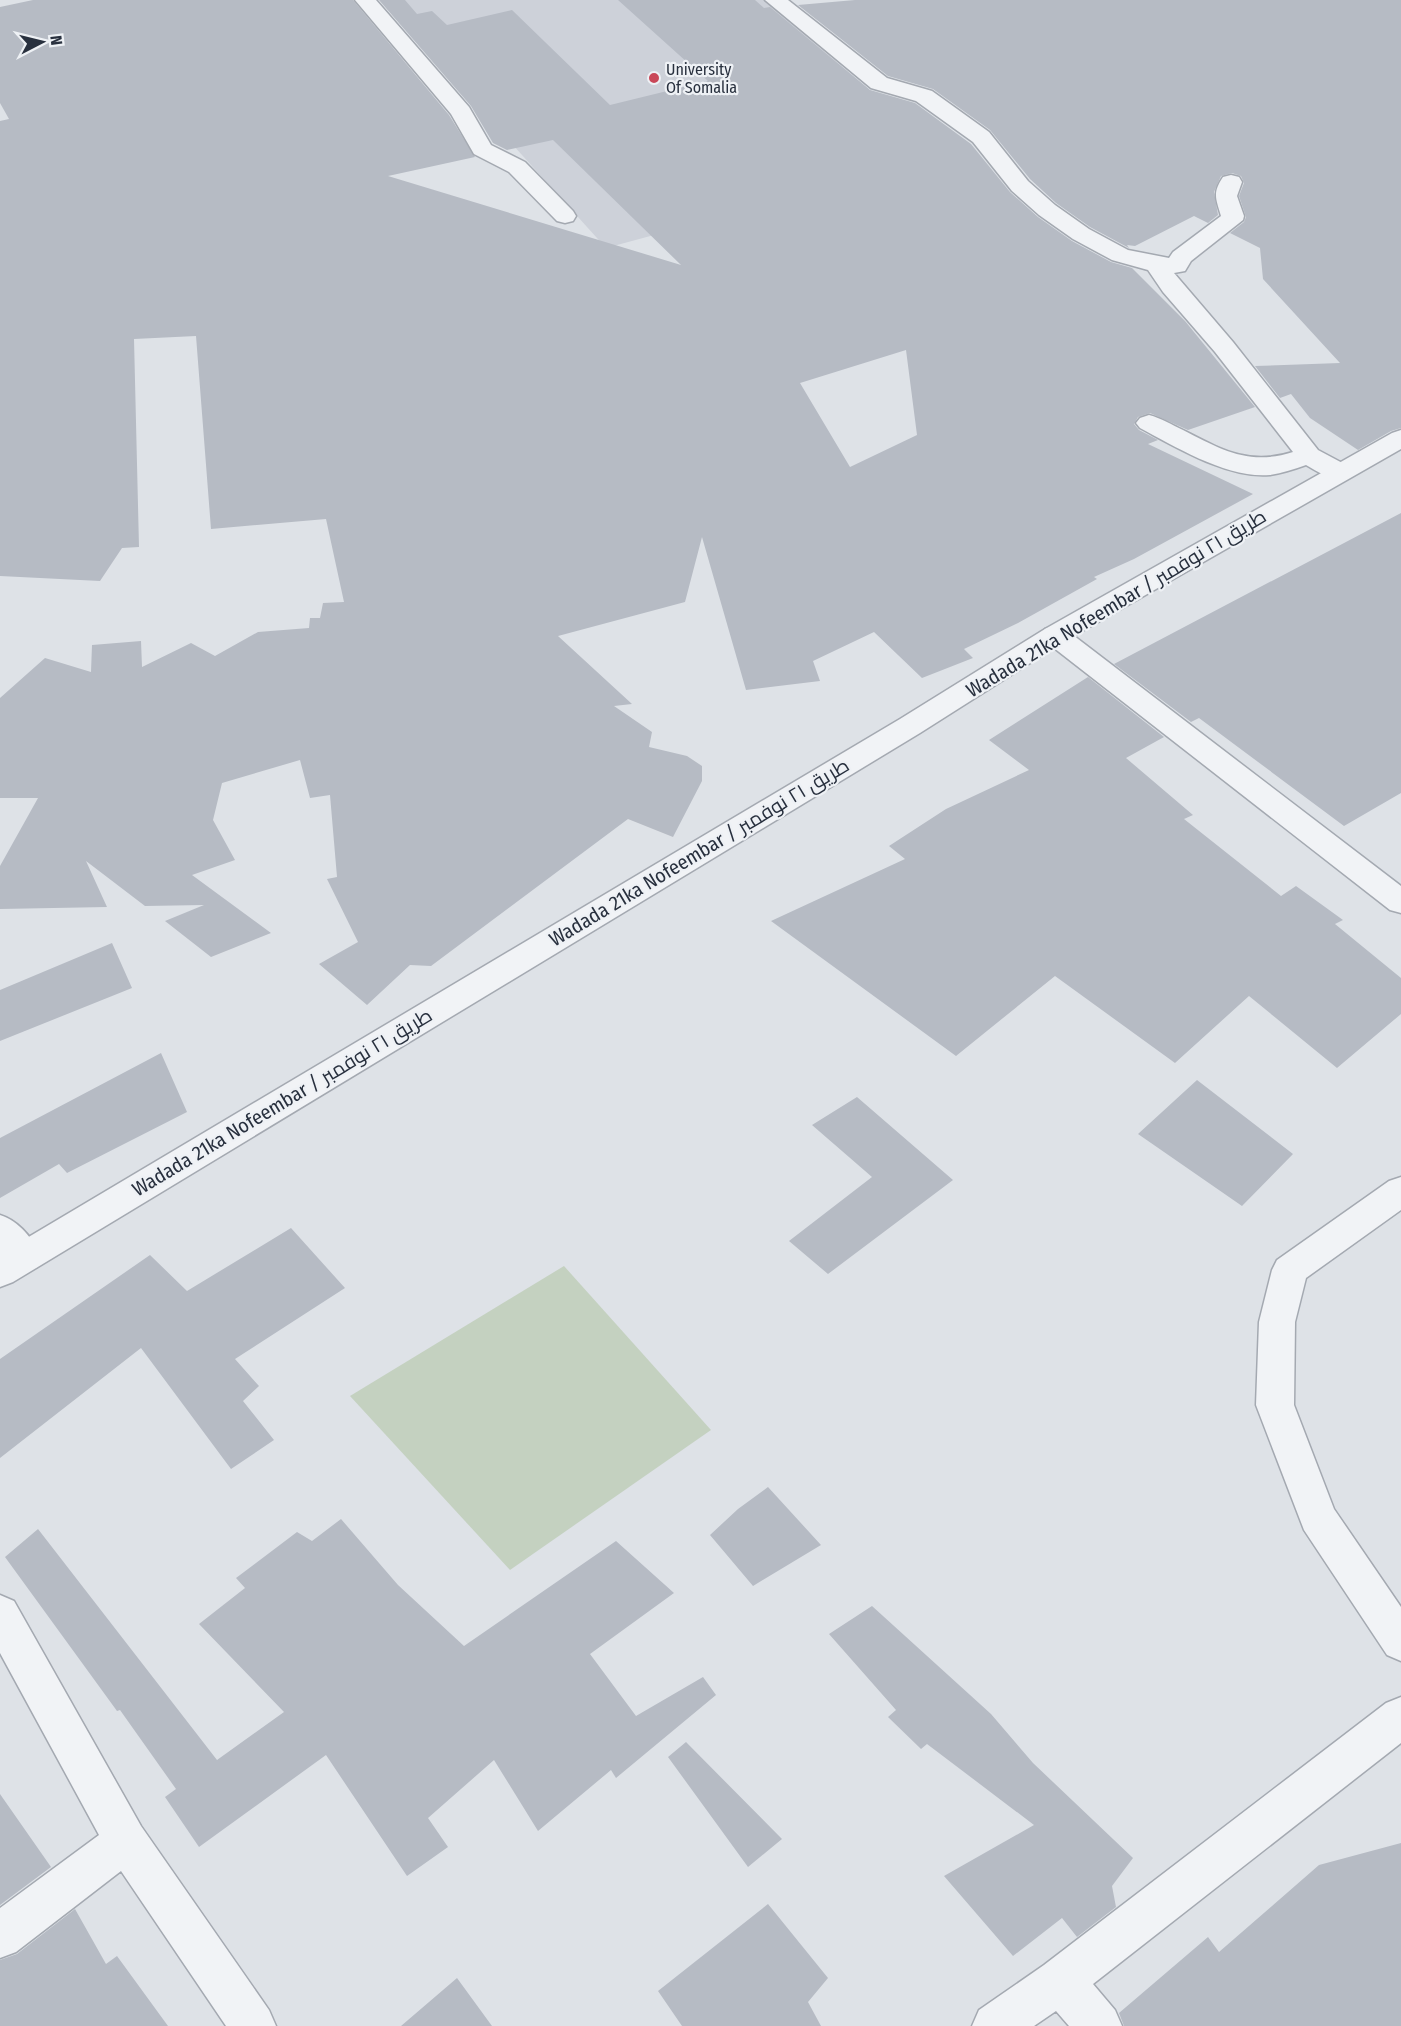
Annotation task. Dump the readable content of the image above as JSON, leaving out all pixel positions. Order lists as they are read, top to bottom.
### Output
{
  "streets": {
    "street": ["Wadada 21ka Nofeembar / طريق ٢١ نوفمبر"]
  },
  "places": ["University Of Somalia"],
  "north": "right"
}
